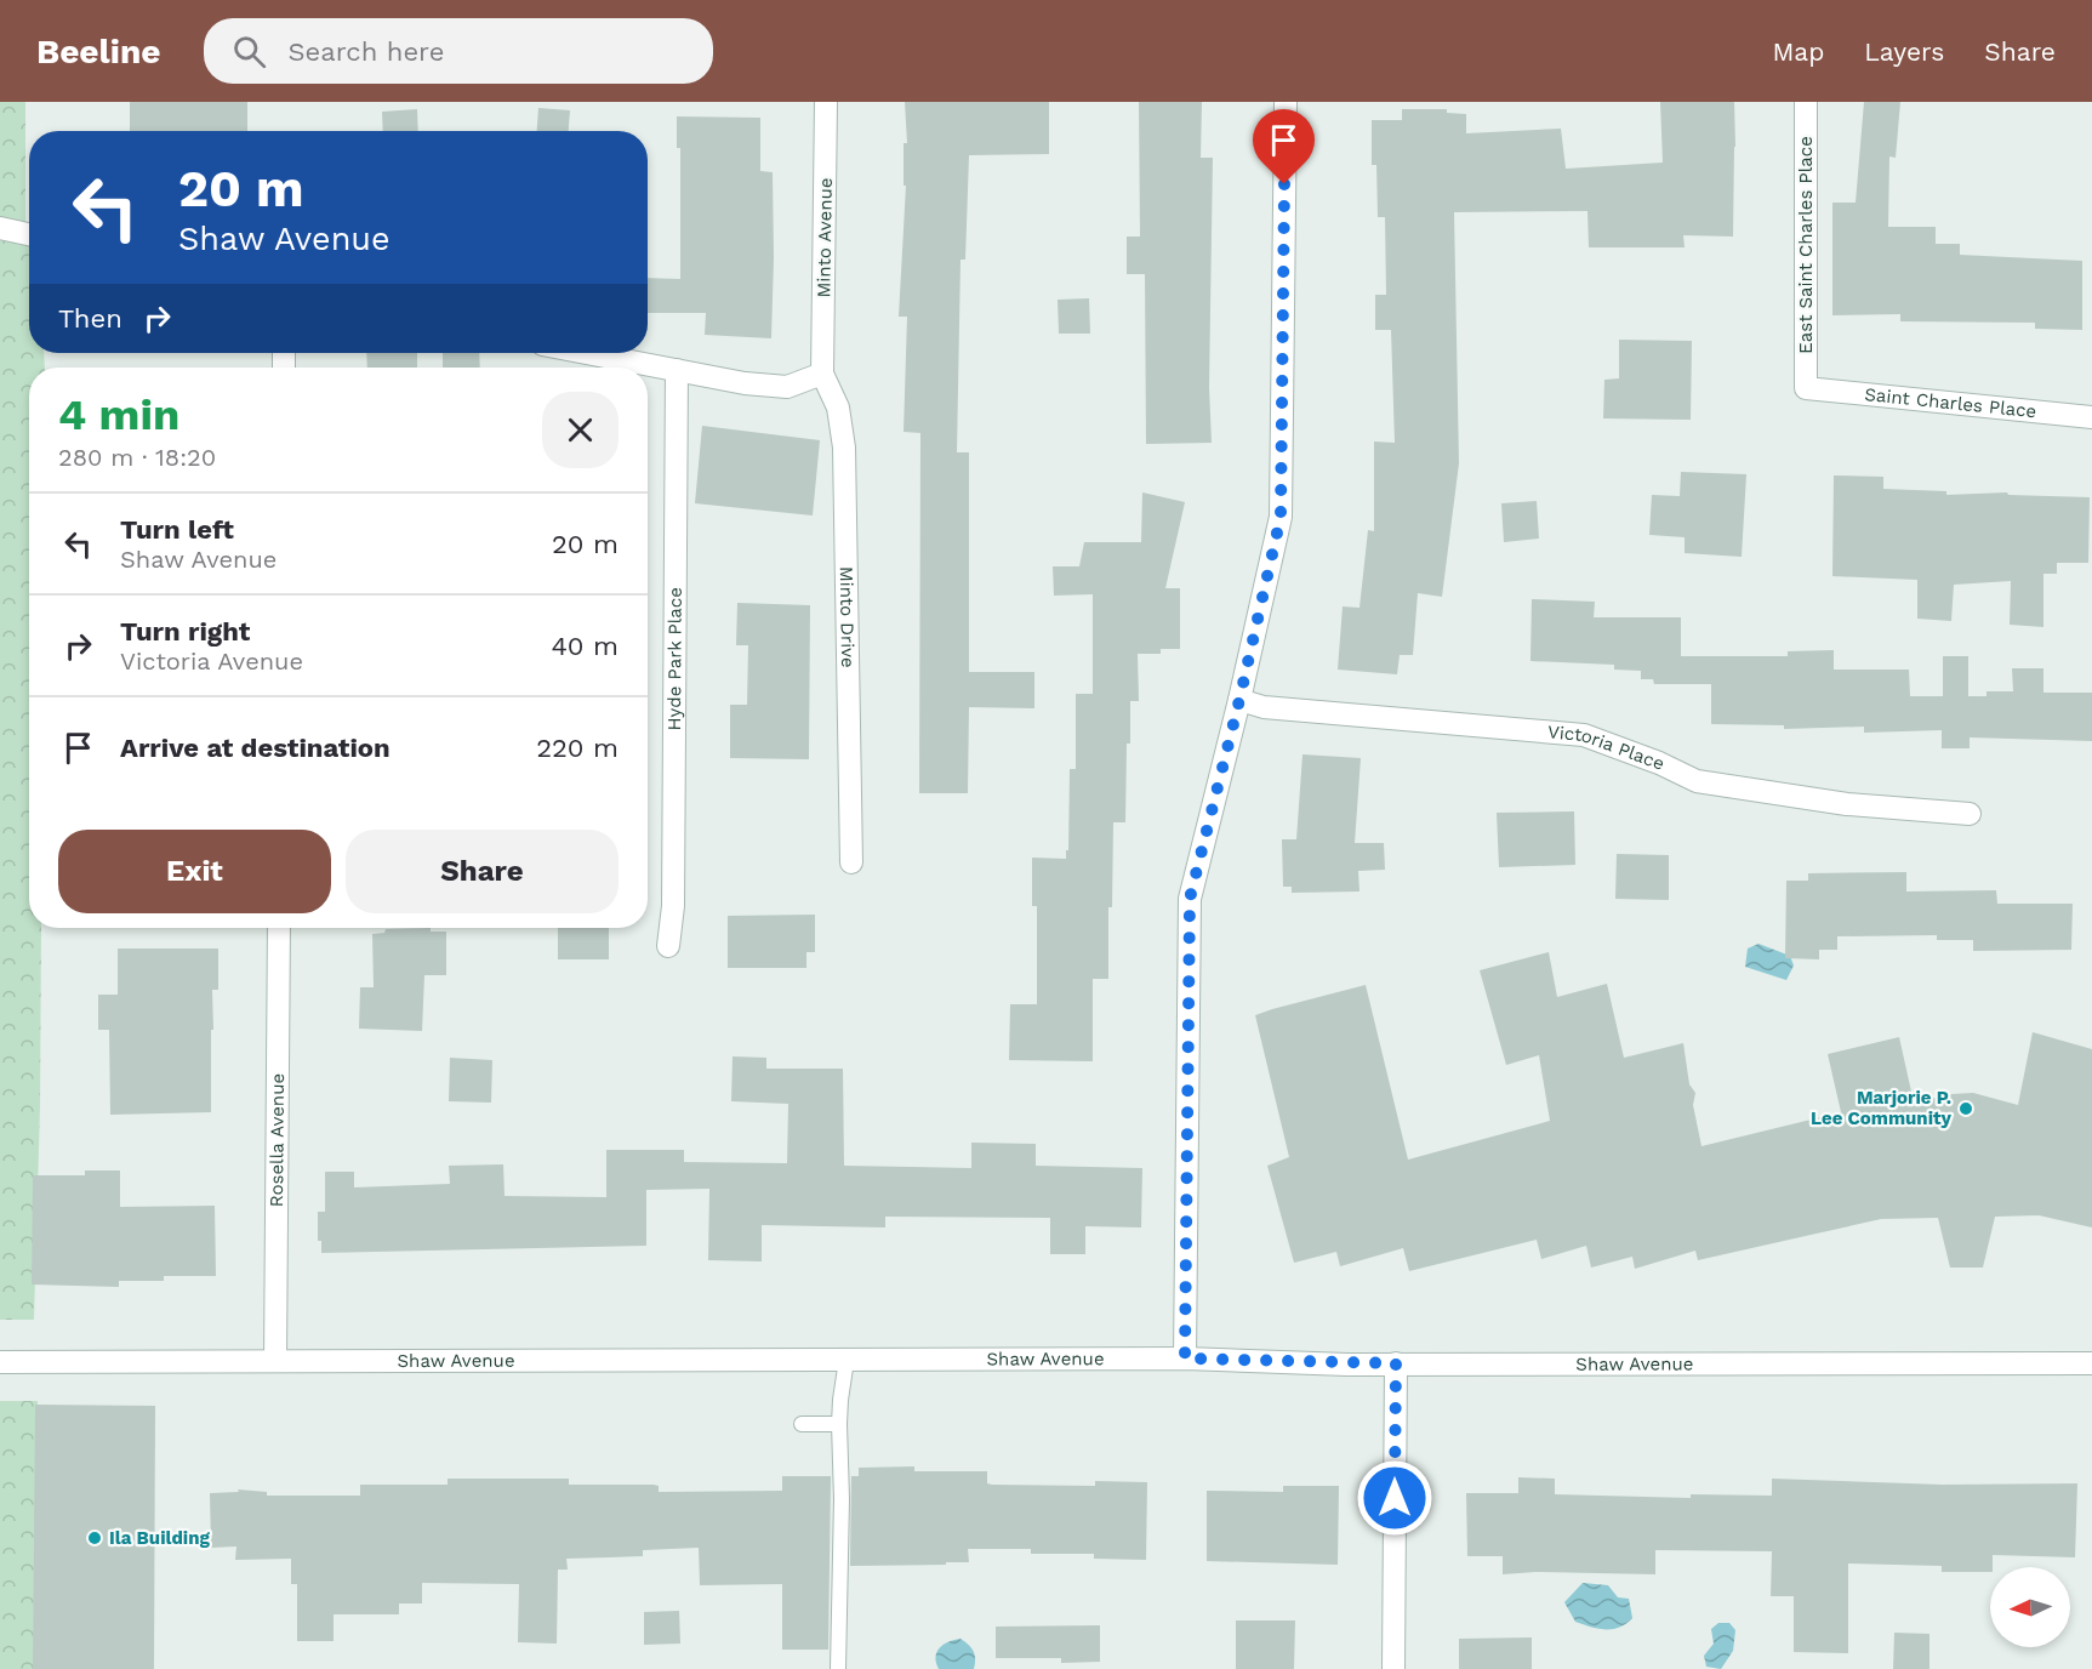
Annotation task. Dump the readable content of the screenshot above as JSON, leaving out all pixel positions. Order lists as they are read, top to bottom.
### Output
{
  "streets": {
    "street": [
      "Minto Avenue",
      "East Saint Charles Place",
      "Saint Charles Place",
      "Minto Drive",
      "Hyde Park Place",
      "Victoria Place",
      "Rosella Avenue",
      "Shaw Avenue"
    ]
  },
  "crossings": [
    ["Minto Avenue", "Minto Drive"],
    ["East Saint Charles Place", "Saint Charles Place"],
    ["Rosella Avenue", "Shaw Avenue"]
  ],
  "places": ["Marjorie P. Lee Community", "Ila Building"],
  "north": "left",
  "page": {
    "header": "Beeline",
    "search": "Search here",
    "nav": ["Map", "Layers", "Share"],
    "turn": ["20 m", "Shaw Avenue"],
    "then": "Then",
    "heading": ["4 min", "280 m · 18:20"],
    "list": [
      {
        "name": "Turn left",
        "note": "Shaw Avenue",
        "value": "20 m"
      },
      {
        "name": "Turn right",
        "note": "Victoria Avenue",
        "value": "40 m"
      },
      {
        "name": "Arrive at destination",
        "value": "220 m"
      }
    ],
    "buttons": ["Exit", "Share"]
  }
}
